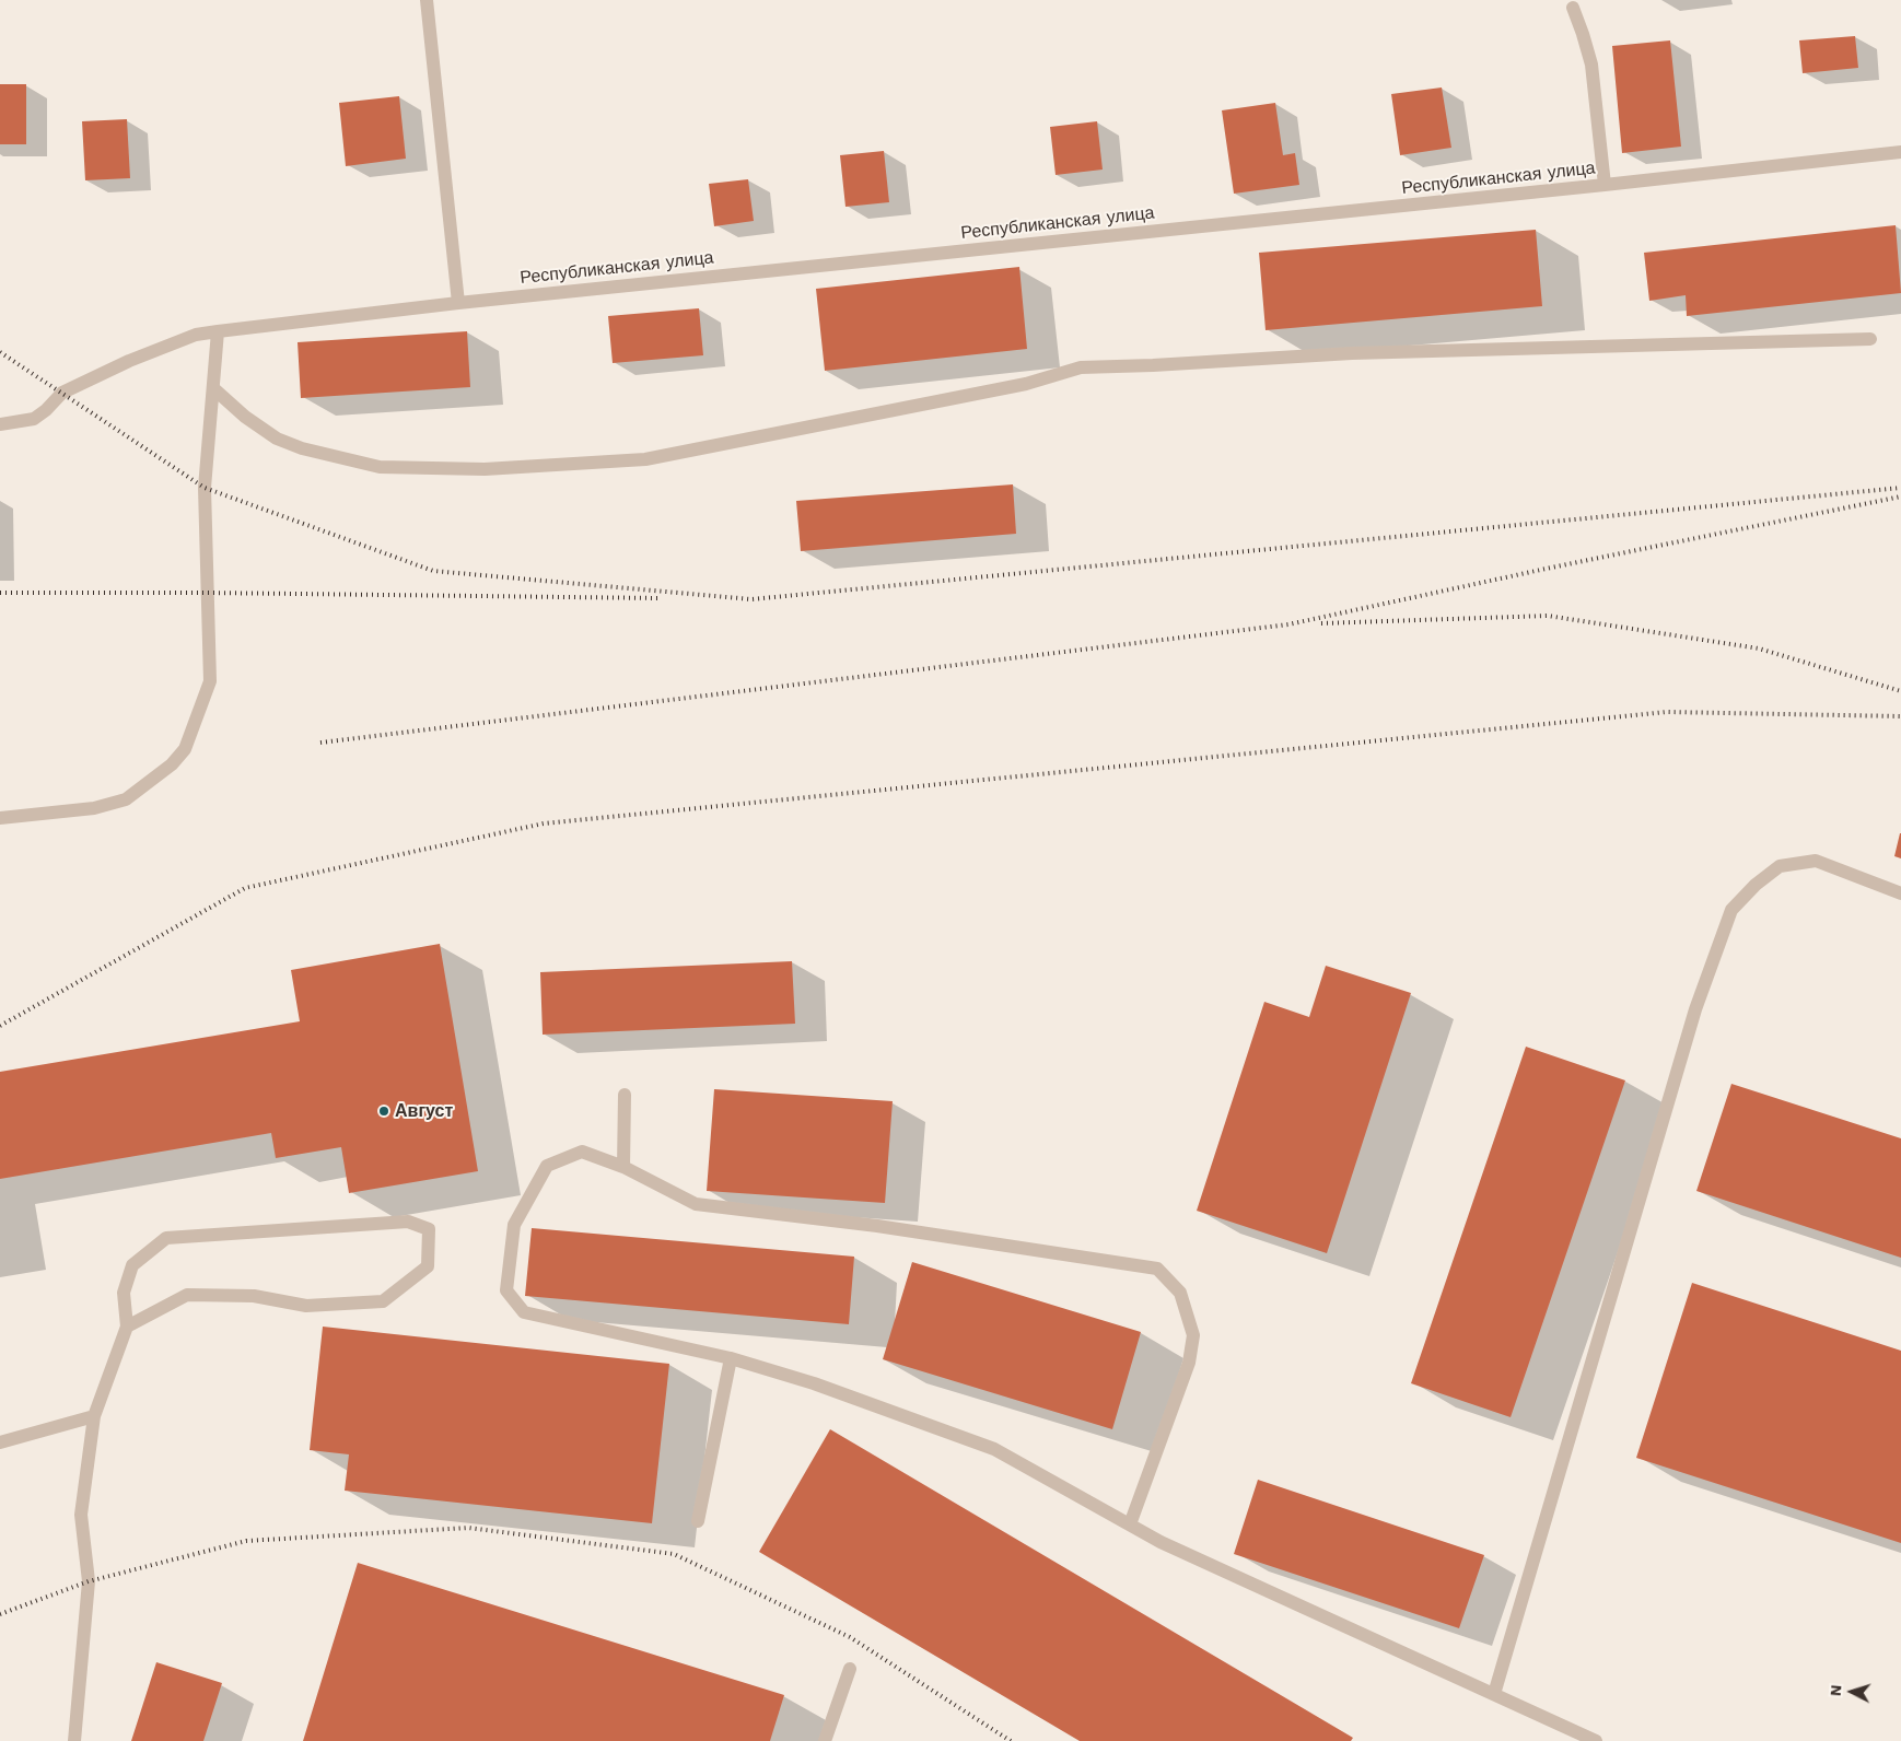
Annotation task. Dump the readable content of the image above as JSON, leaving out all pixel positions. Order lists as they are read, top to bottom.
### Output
{
  "streets": {
    "street": ["Республиканская улица"]
  },
  "places": ["Август"],
  "north": "left"
}
